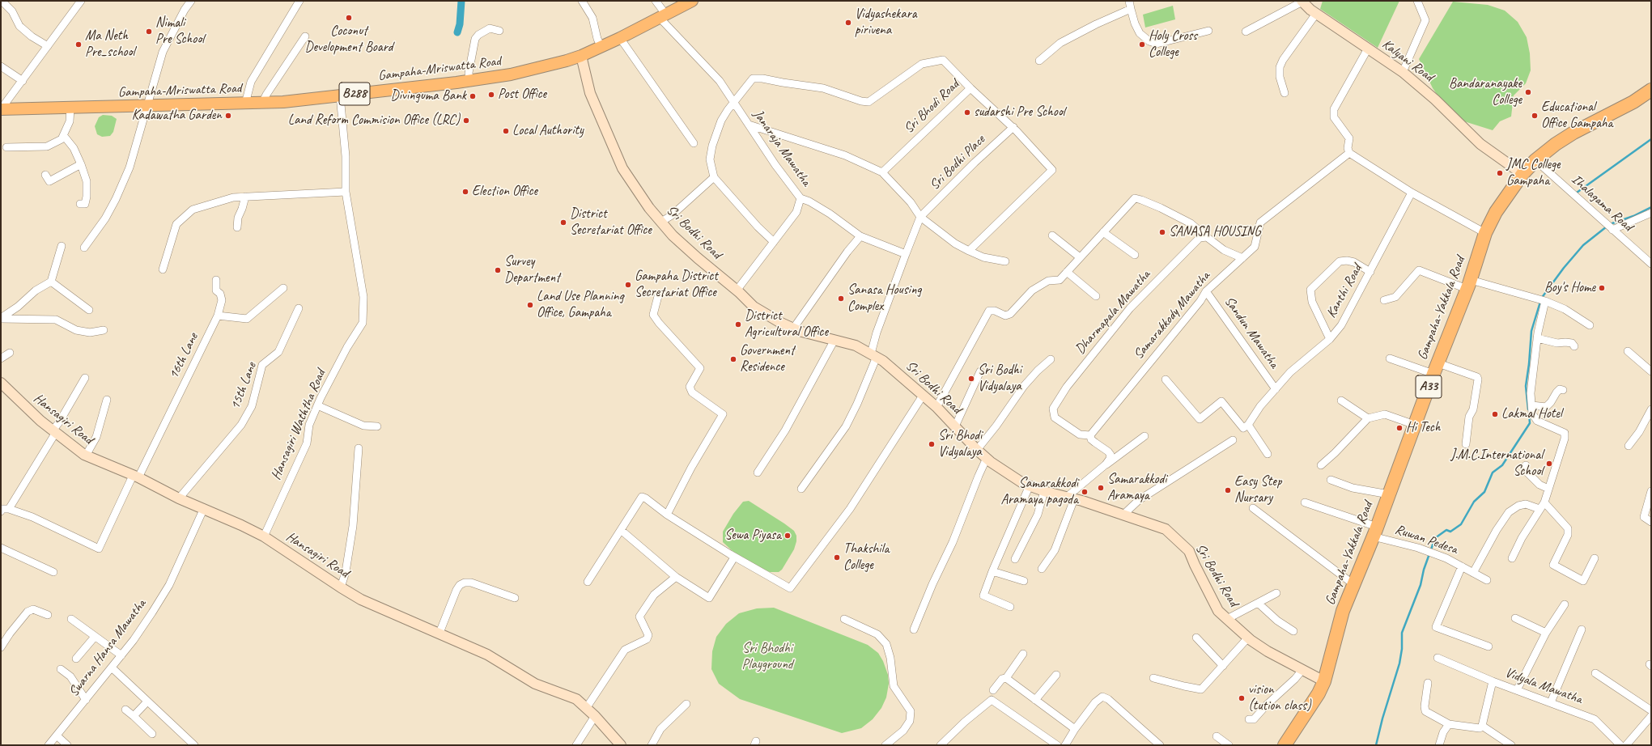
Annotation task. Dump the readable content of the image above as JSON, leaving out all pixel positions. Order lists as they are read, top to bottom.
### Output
{
  "streets": {
    "highway": ["Gampaha-Yakkala Road", "A33"],
    "main road": ["Gampaha-Mriswatta Road", "B288"],
    "street": [
      "Kalyani Road",
      "Sri Bhodi Road",
      "Janaraja Mawatha",
      "Sri Bodhi Place",
      "Ihalagama Road",
      "Sri Bodhi Road",
      "Kanthi Road",
      "Dharmapala Mawatha",
      "Samarakkody Mawatha",
      "Sandun Mawatha",
      "16th Lane",
      "15th Lane",
      "Hansagiri Road",
      "Hansagiri Waththa Road",
      "Ruwan Pedesa",
      "Swarna Hansa Mawatha",
      "Vidyala Mawatha"
    ]
  },
  "crossings": [
    ["Kalyani Road", "Gampaha-Yakkala Road"],
    ["Gampaha-Mriswatta Road", "Janaraja Mawatha"],
    ["Gampaha-Mriswatta Road", "Sri Bodhi Road"],
    ["Gampaha-Mriswatta Road", "Hansagiri Waththa Road"],
    ["Sri Bhodi Road", "Janaraja Mawatha"],
    ["Ihalagama Road", "Gampaha-Yakkala Road"],
    ["Sri Bodhi Road", "Gampaha-Yakkala Road"],
    ["Kanthi Road", "Sandun Mawatha"],
    ["Gampaha-Yakkala Road", "Ruwan Pedesa"],
    ["Dharmapala Mawatha", "Samarakkody Mawatha"],
    ["Samarakkody Mawatha", "Sandun Mawatha"],
    ["16th Lane", "Hansagiri Road"],
    ["15th Lane", "Hansagiri Road"],
    ["Hansagiri Road", "Hansagiri Waththa Road"],
    ["Hansagiri Road", "Swarna Hansa Mawatha"]
  ],
  "parks": ["Sri Bhodhi Playground"],
  "places": [
    "Coconut Development Board",
    "Vidyashekara pirivena",
    "Nimali Pre School",
    "Ma Neth Pre_school",
    "Holy Cross College",
    "Bandaranayake College",
    "Post Office",
    "Divinguma Bank",
    "sudarshi Pre School",
    "Kadawatha Garden",
    "Educational Office Gampaha",
    "Land Reform Commision Office (LRC)",
    "Local Authority",
    "JMC College Gampaha",
    "Election Office",
    "District Secretariat Office",
    "SANASA HOUSING",
    "Survey Department",
    "Gampaha District Secretariat Office",
    "Boy's Home",
    "Sanasa Housing Complex",
    "Land Use Planning Office, Gampaha",
    "District Agricultural Office",
    "Government Residence",
    "Sri Bodhi Vidyalaya",
    "Lakmal Hotel",
    "Hi Tech",
    "Sri Bhodi Vidyalaya",
    "J.M.C.International School",
    "Samarakkodi Aramaya",
    "Easy Step Nursary",
    "Samarakkodi Aramaya pagoda",
    "Sewa Piyasa",
    "Thakshila College",
    "vision (tution class)"
  ]
}
